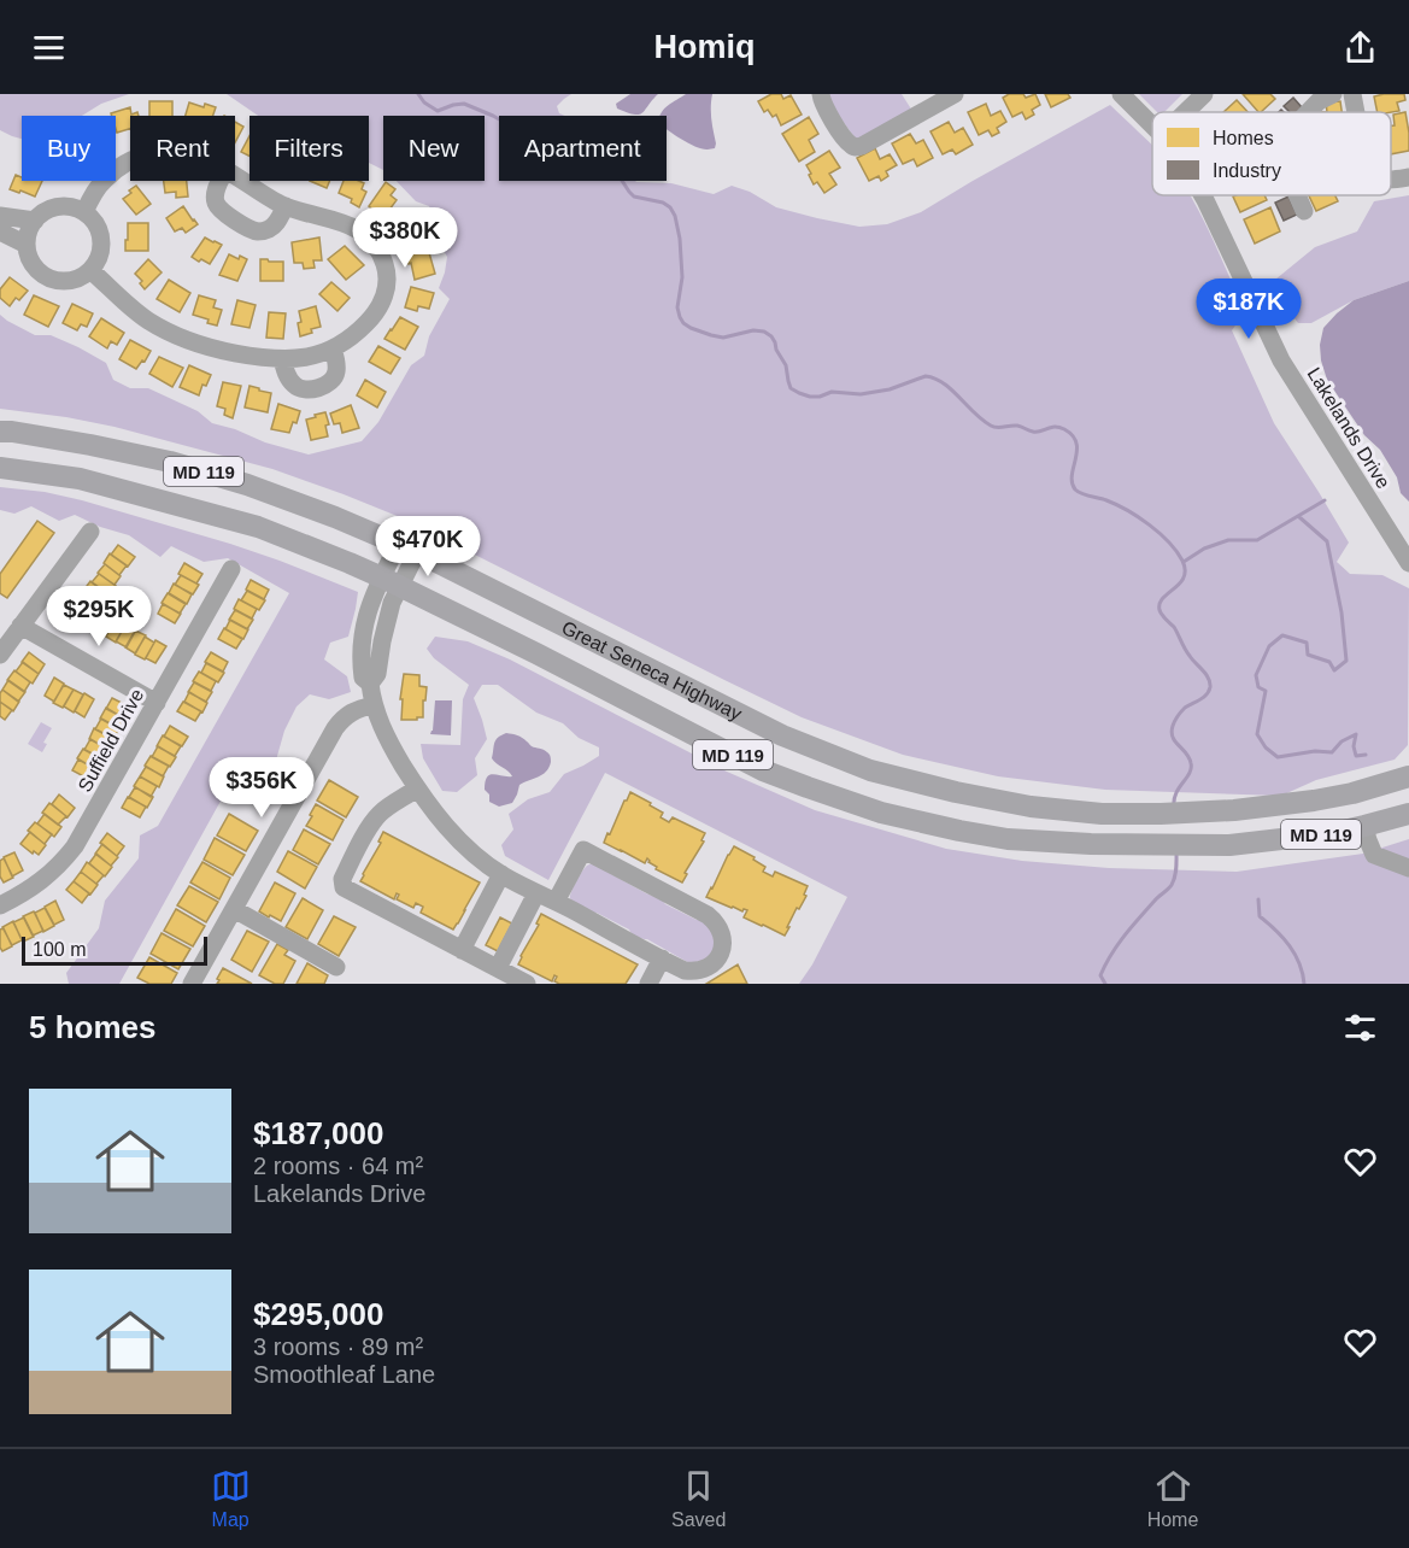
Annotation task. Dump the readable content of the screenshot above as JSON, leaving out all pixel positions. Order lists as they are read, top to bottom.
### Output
{
  "streets": {
    "main road": ["MD 119", "Great Seneca Highway"],
    "street": ["Lakelands Drive", "Suffield Drive"]
  },
  "legend": ["Homes", "Industry"],
  "scale_bar": "100 m",
  "page": {
    "header": "Homiq",
    "chip": [
      "Buy",
      "Rent",
      "Filters",
      "New",
      "Apartment"
    ],
    "price": [
      "$380K",
      "$187K",
      "$470K",
      "$295K",
      "$356K"
    ],
    "scale": "100 m",
    "heading": "5 homes",
    "list": [
      {
        "name": "$187,000",
        "note": "2 rooms · 64 m² · Lakelands Drive"
      },
      {
        "name": "$295,000",
        "note": "3 rooms · 89 m² · Smoothleaf Lane"
      }
    ],
    "tabs": ["Map", "Saved", "Home"]
  }
}
